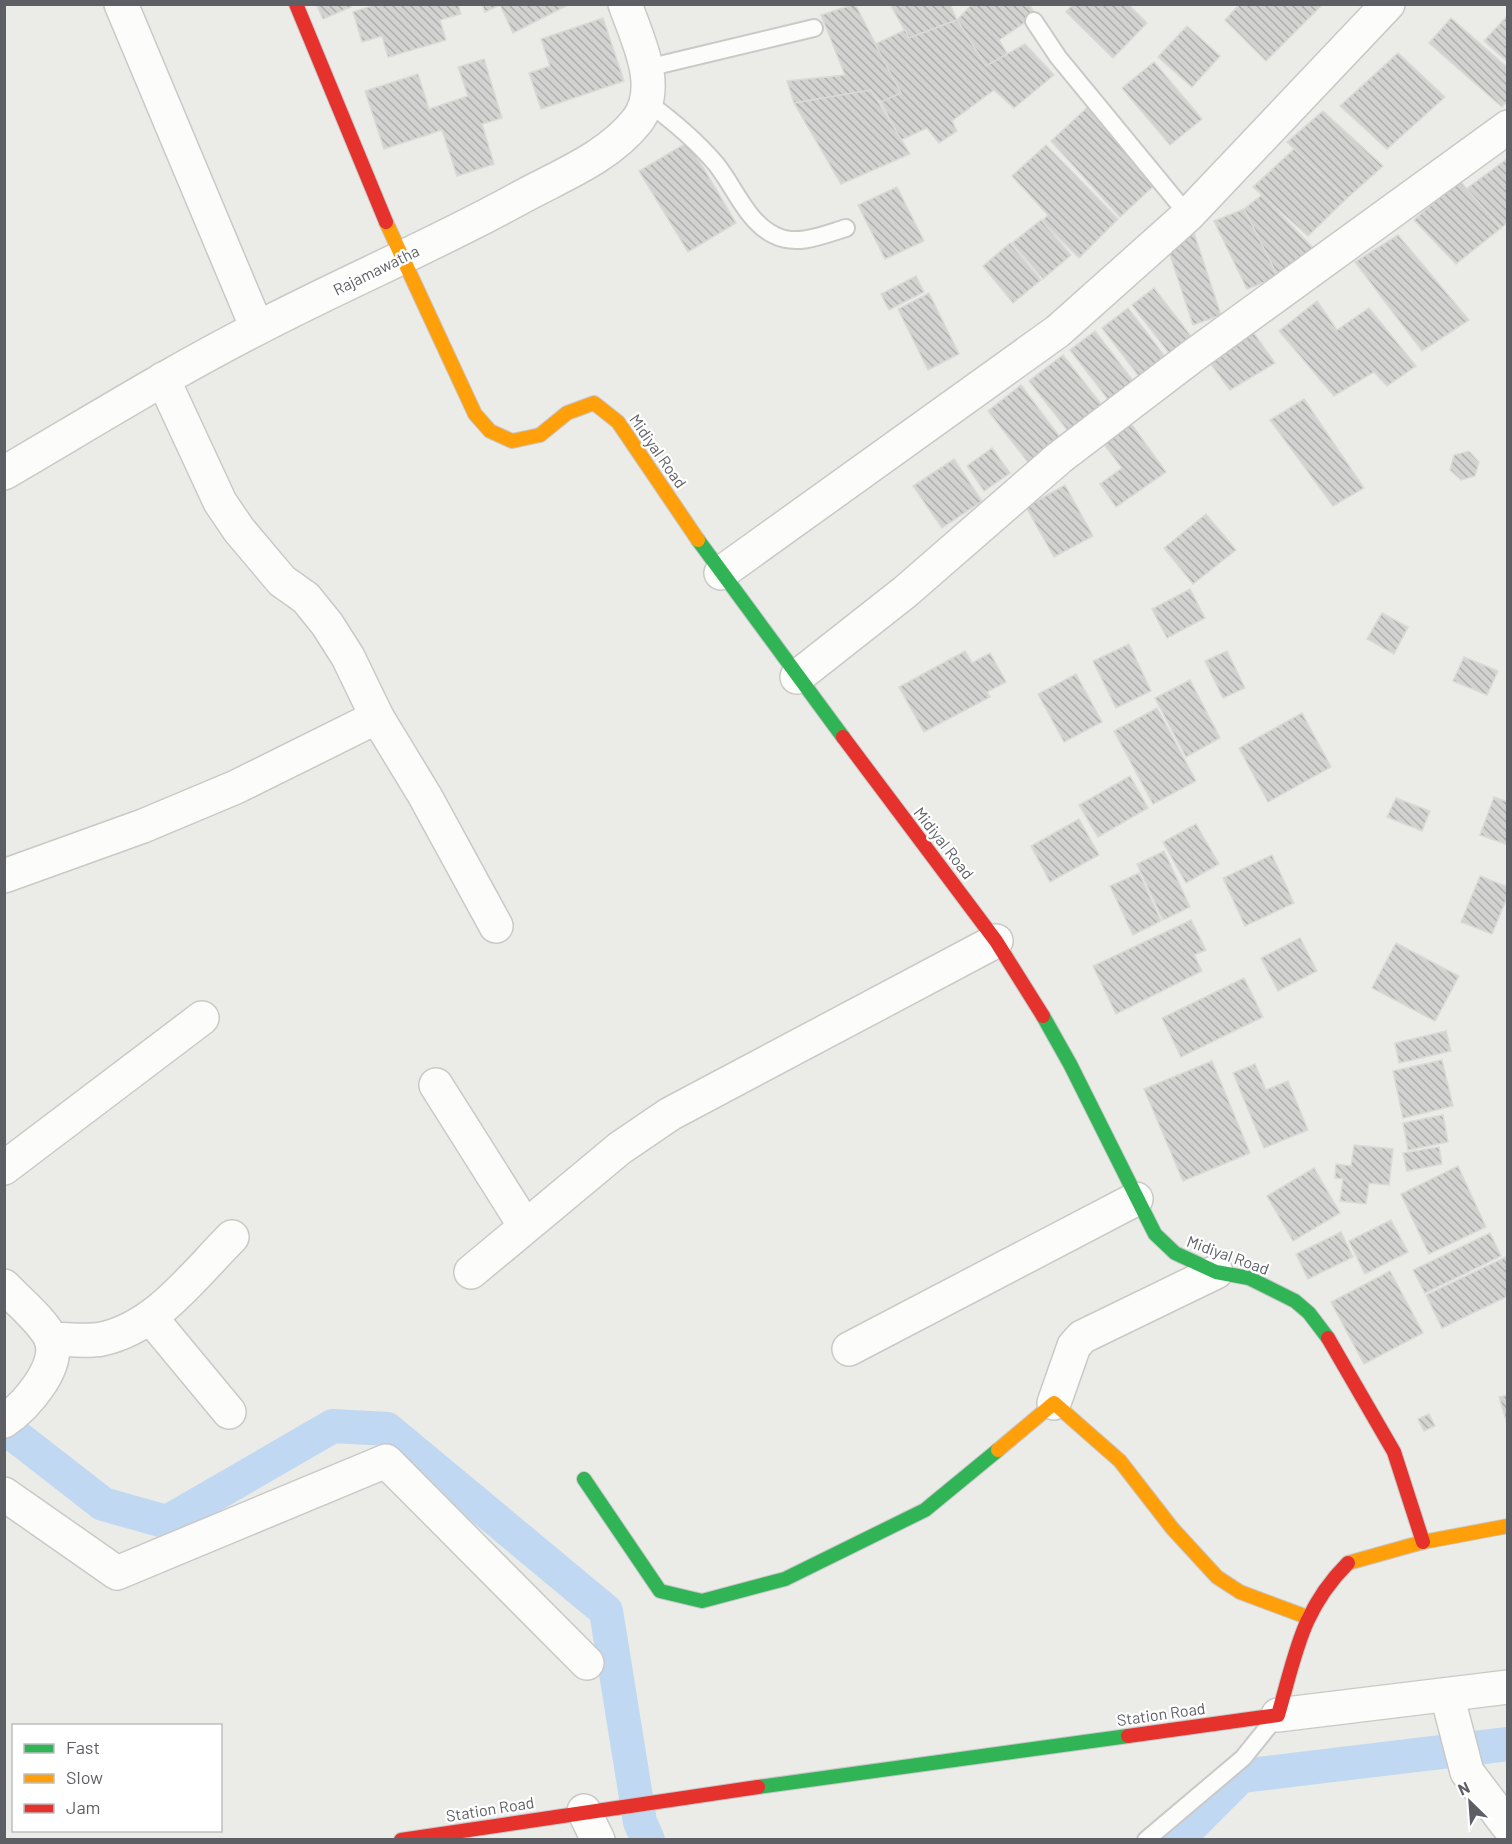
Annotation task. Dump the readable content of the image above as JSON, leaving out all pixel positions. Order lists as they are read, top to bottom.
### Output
{
  "streets": {
    "street": ["Rajamawatha", "Midiyal Road", "Station Road"]
  },
  "crossings": [
    ["Rajamawatha", "Midiyal Road"]
  ],
  "legend": ["Fast", "Slow", "Jam"],
  "north": "top left"
}
